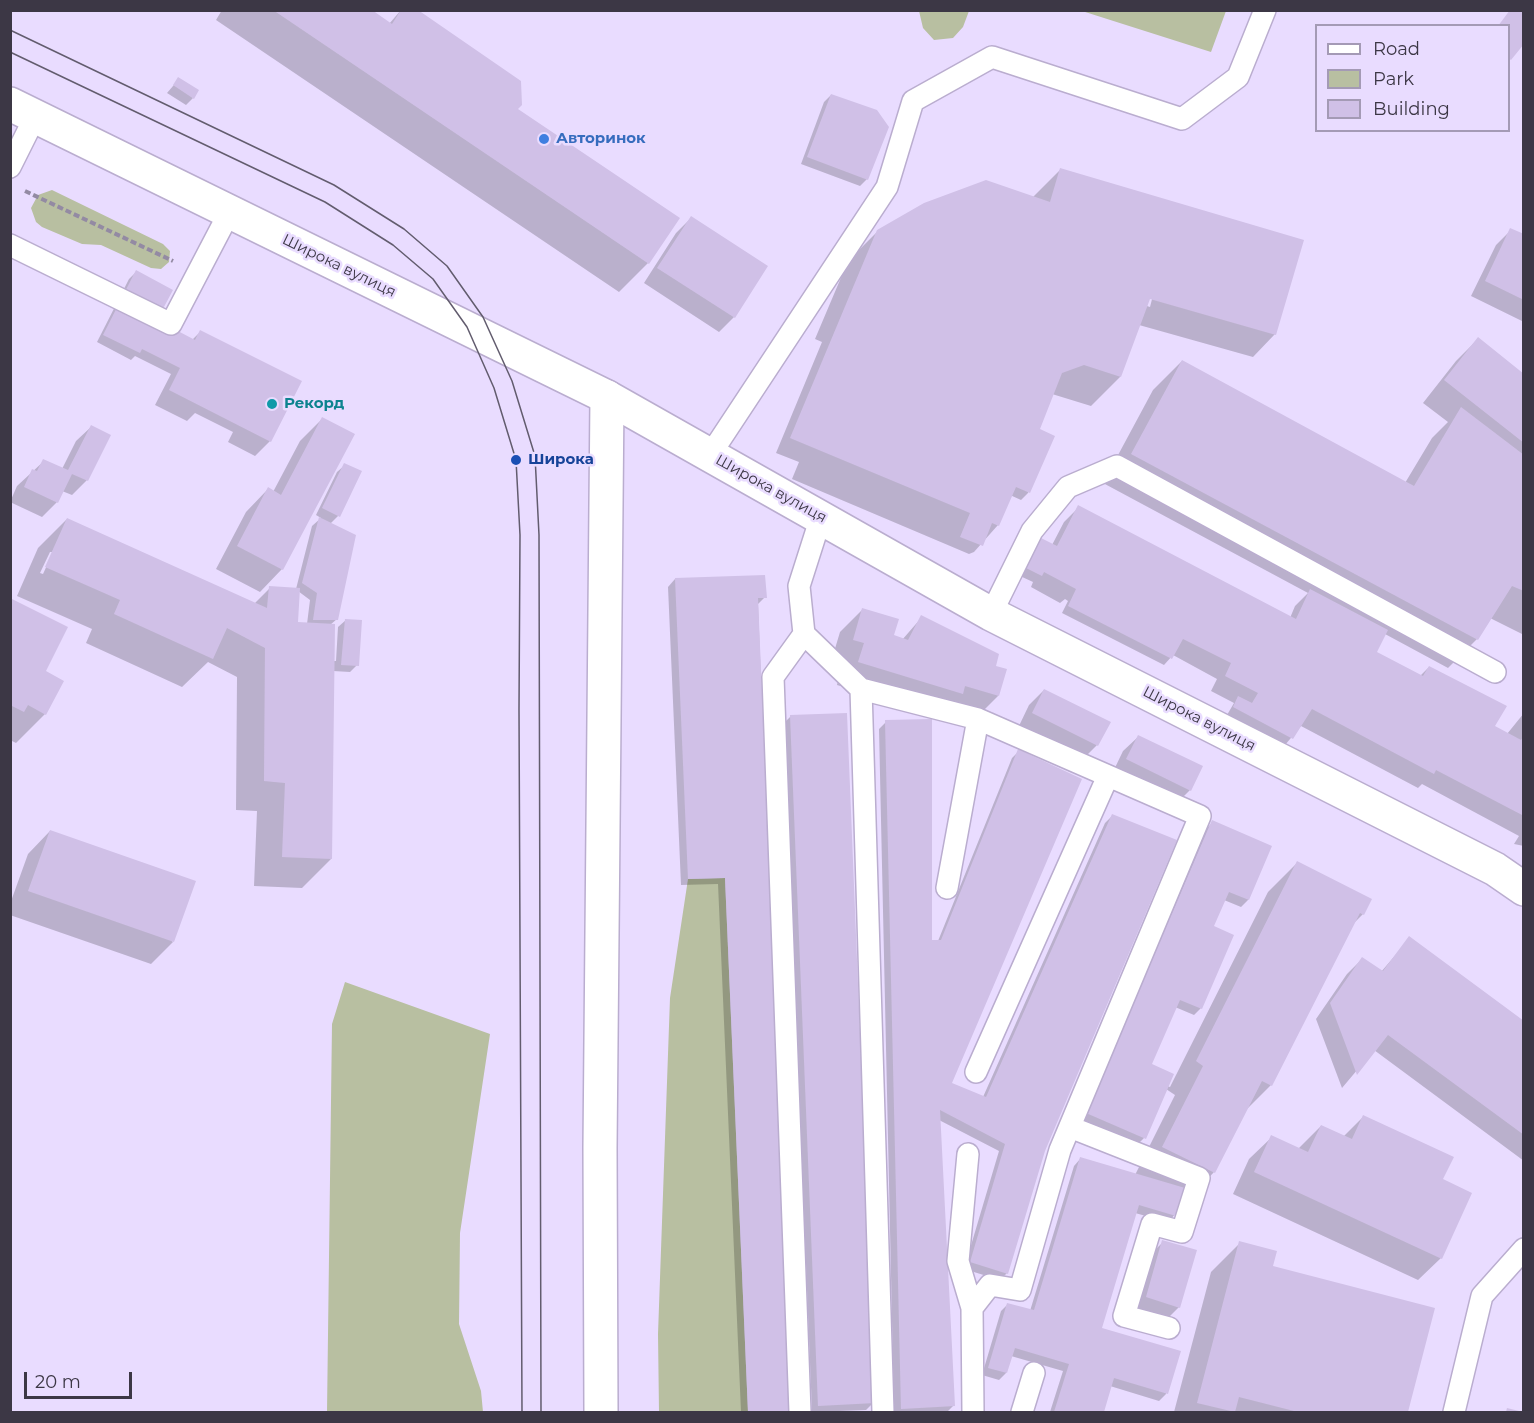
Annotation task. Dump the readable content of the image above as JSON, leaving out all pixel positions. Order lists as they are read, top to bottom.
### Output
{
  "streets": {
    "street": ["Широка вулиця"]
  },
  "places": ["Авторинок", "Рекорд", "Широка"],
  "legend": ["Road", "Park", "Building"],
  "scale_bar": "20 m"
}
